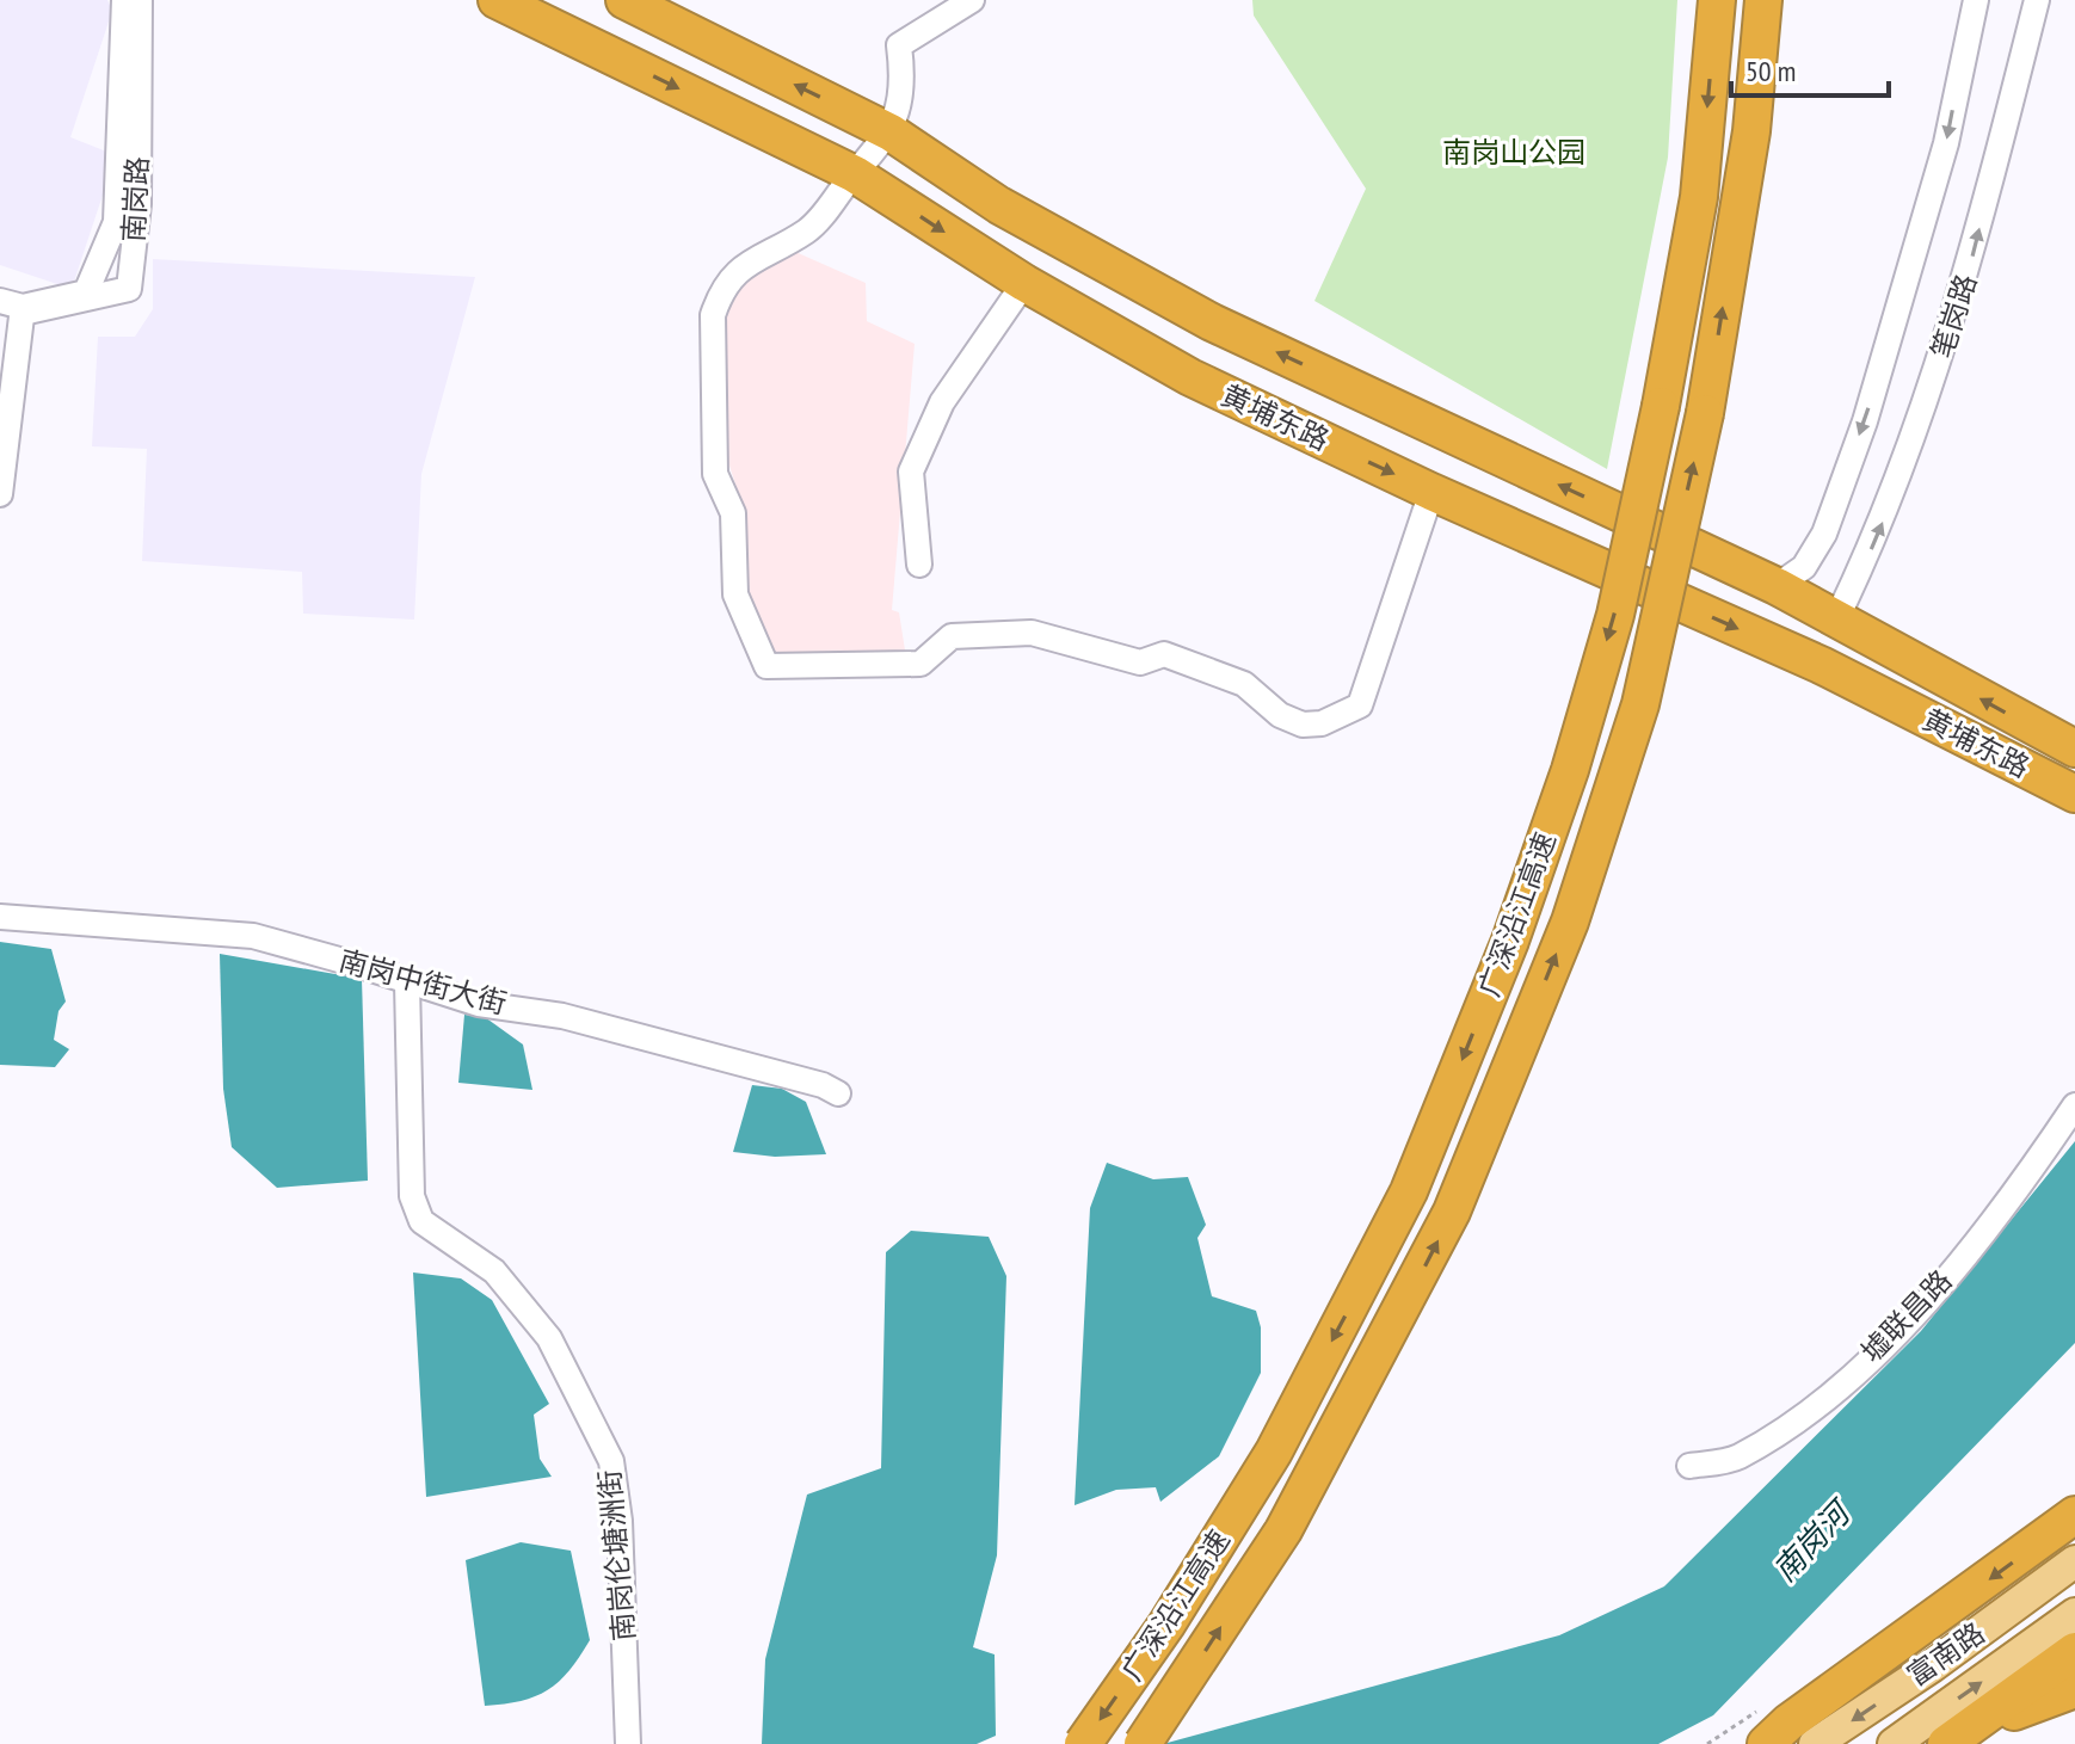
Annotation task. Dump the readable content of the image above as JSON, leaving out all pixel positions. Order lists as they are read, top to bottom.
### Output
{
  "streets": {
    "highway": ["黄埔东路", "广深沿江高速"],
    "main road": ["富南路"],
    "street": [
      "南岗路",
      "笔岗路",
      "南岗中街大街",
      "墟联昌路",
      "南岗伦塘洲街"
    ]
  },
  "crossings": [
    ["笔岗路", "黄埔东路"],
    ["南岗中街大街", "南岗伦塘洲街"]
  ],
  "water": ["南岗河"],
  "parks": ["南岗山公园"],
  "scale_bar": "50 m"
}
